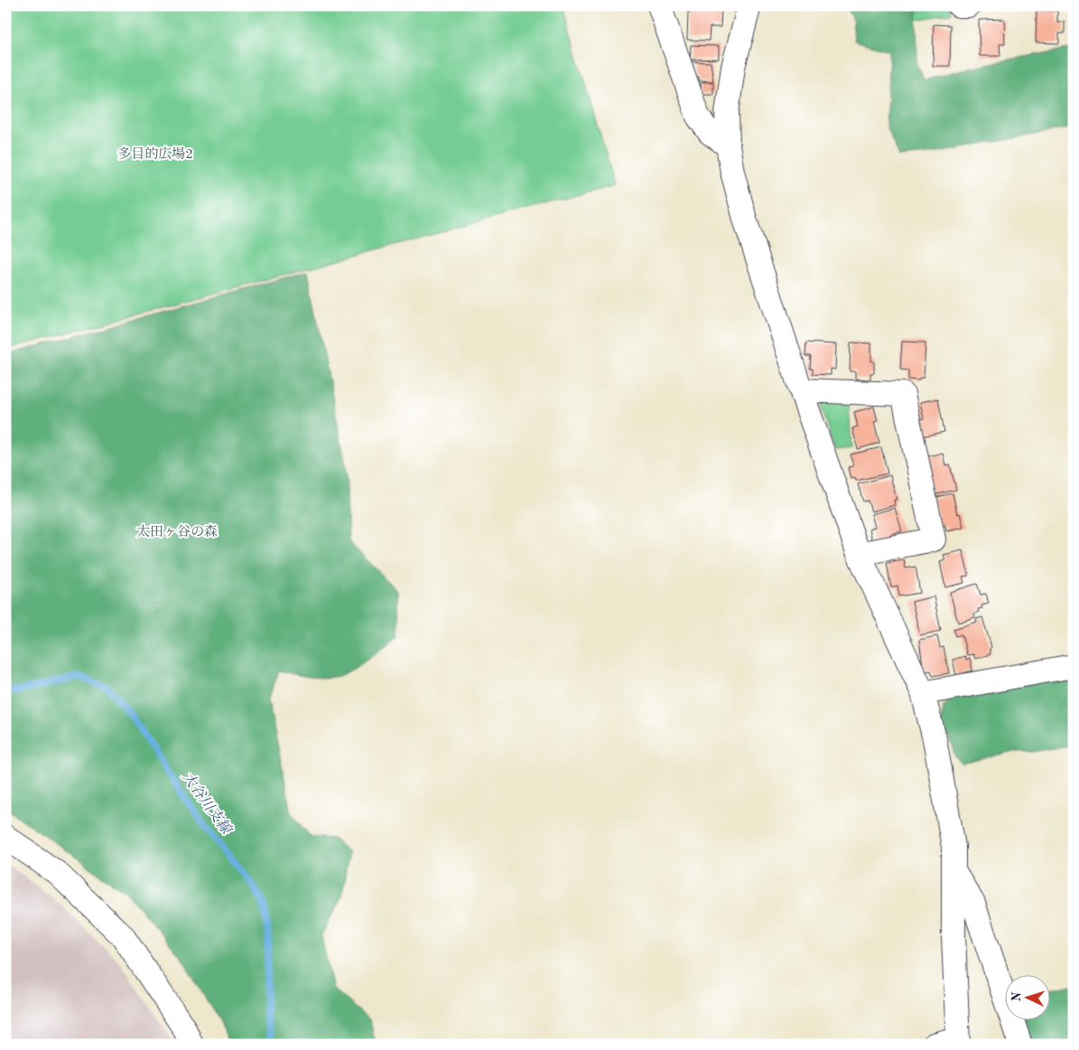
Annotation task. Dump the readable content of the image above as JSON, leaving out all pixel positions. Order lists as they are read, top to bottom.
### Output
{
  "water": ["大谷川支線"],
  "parks": ["多目的広場2", "太田ヶ谷の森"],
  "north": "left"
}
